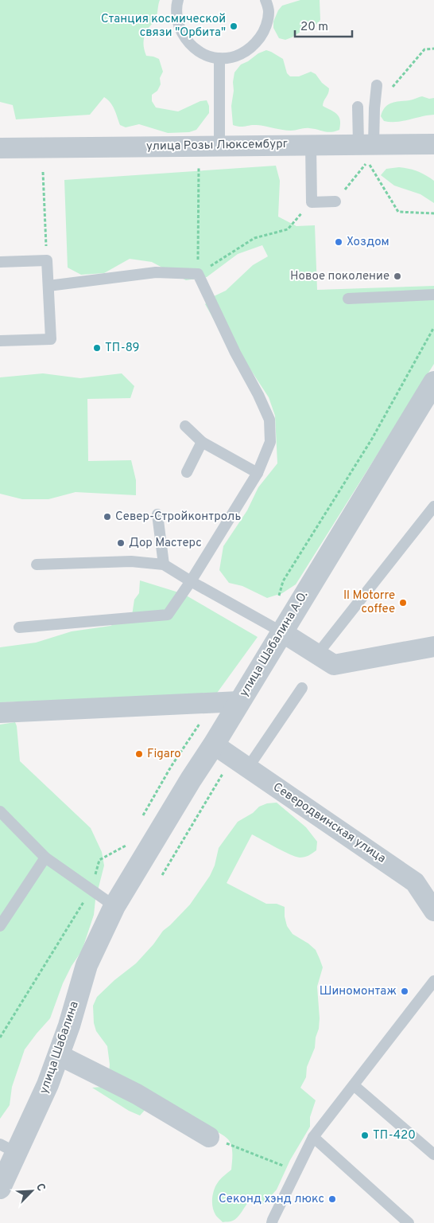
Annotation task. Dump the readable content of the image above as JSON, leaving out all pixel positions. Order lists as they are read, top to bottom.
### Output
{
  "streets": {
    "street": [
      "улица Розы Люксембург",
      "улица Шабалина А.О.",
      "Северодвинская улица",
      "улица Шабалина"
    ]
  },
  "crossings": [
    ["улица Шабалина А.О.", "Северодвинская улица"],
    ["улица Шабалина А.О.", "улица Шабалина"]
  ],
  "places": [
    "Станция космической связи \"Орбита\"",
    "Хоздом",
    "Новое поколение",
    "ТП-89",
    "Север-Стройконтроль",
    "Дор Мастерс",
    "Il Motorre coffee",
    "Figaro",
    "Шиномонтаж",
    "ТП-420",
    "Секонд хэнд люкс"
  ],
  "scale_bar": "20 m",
  "north": "top right"
}
